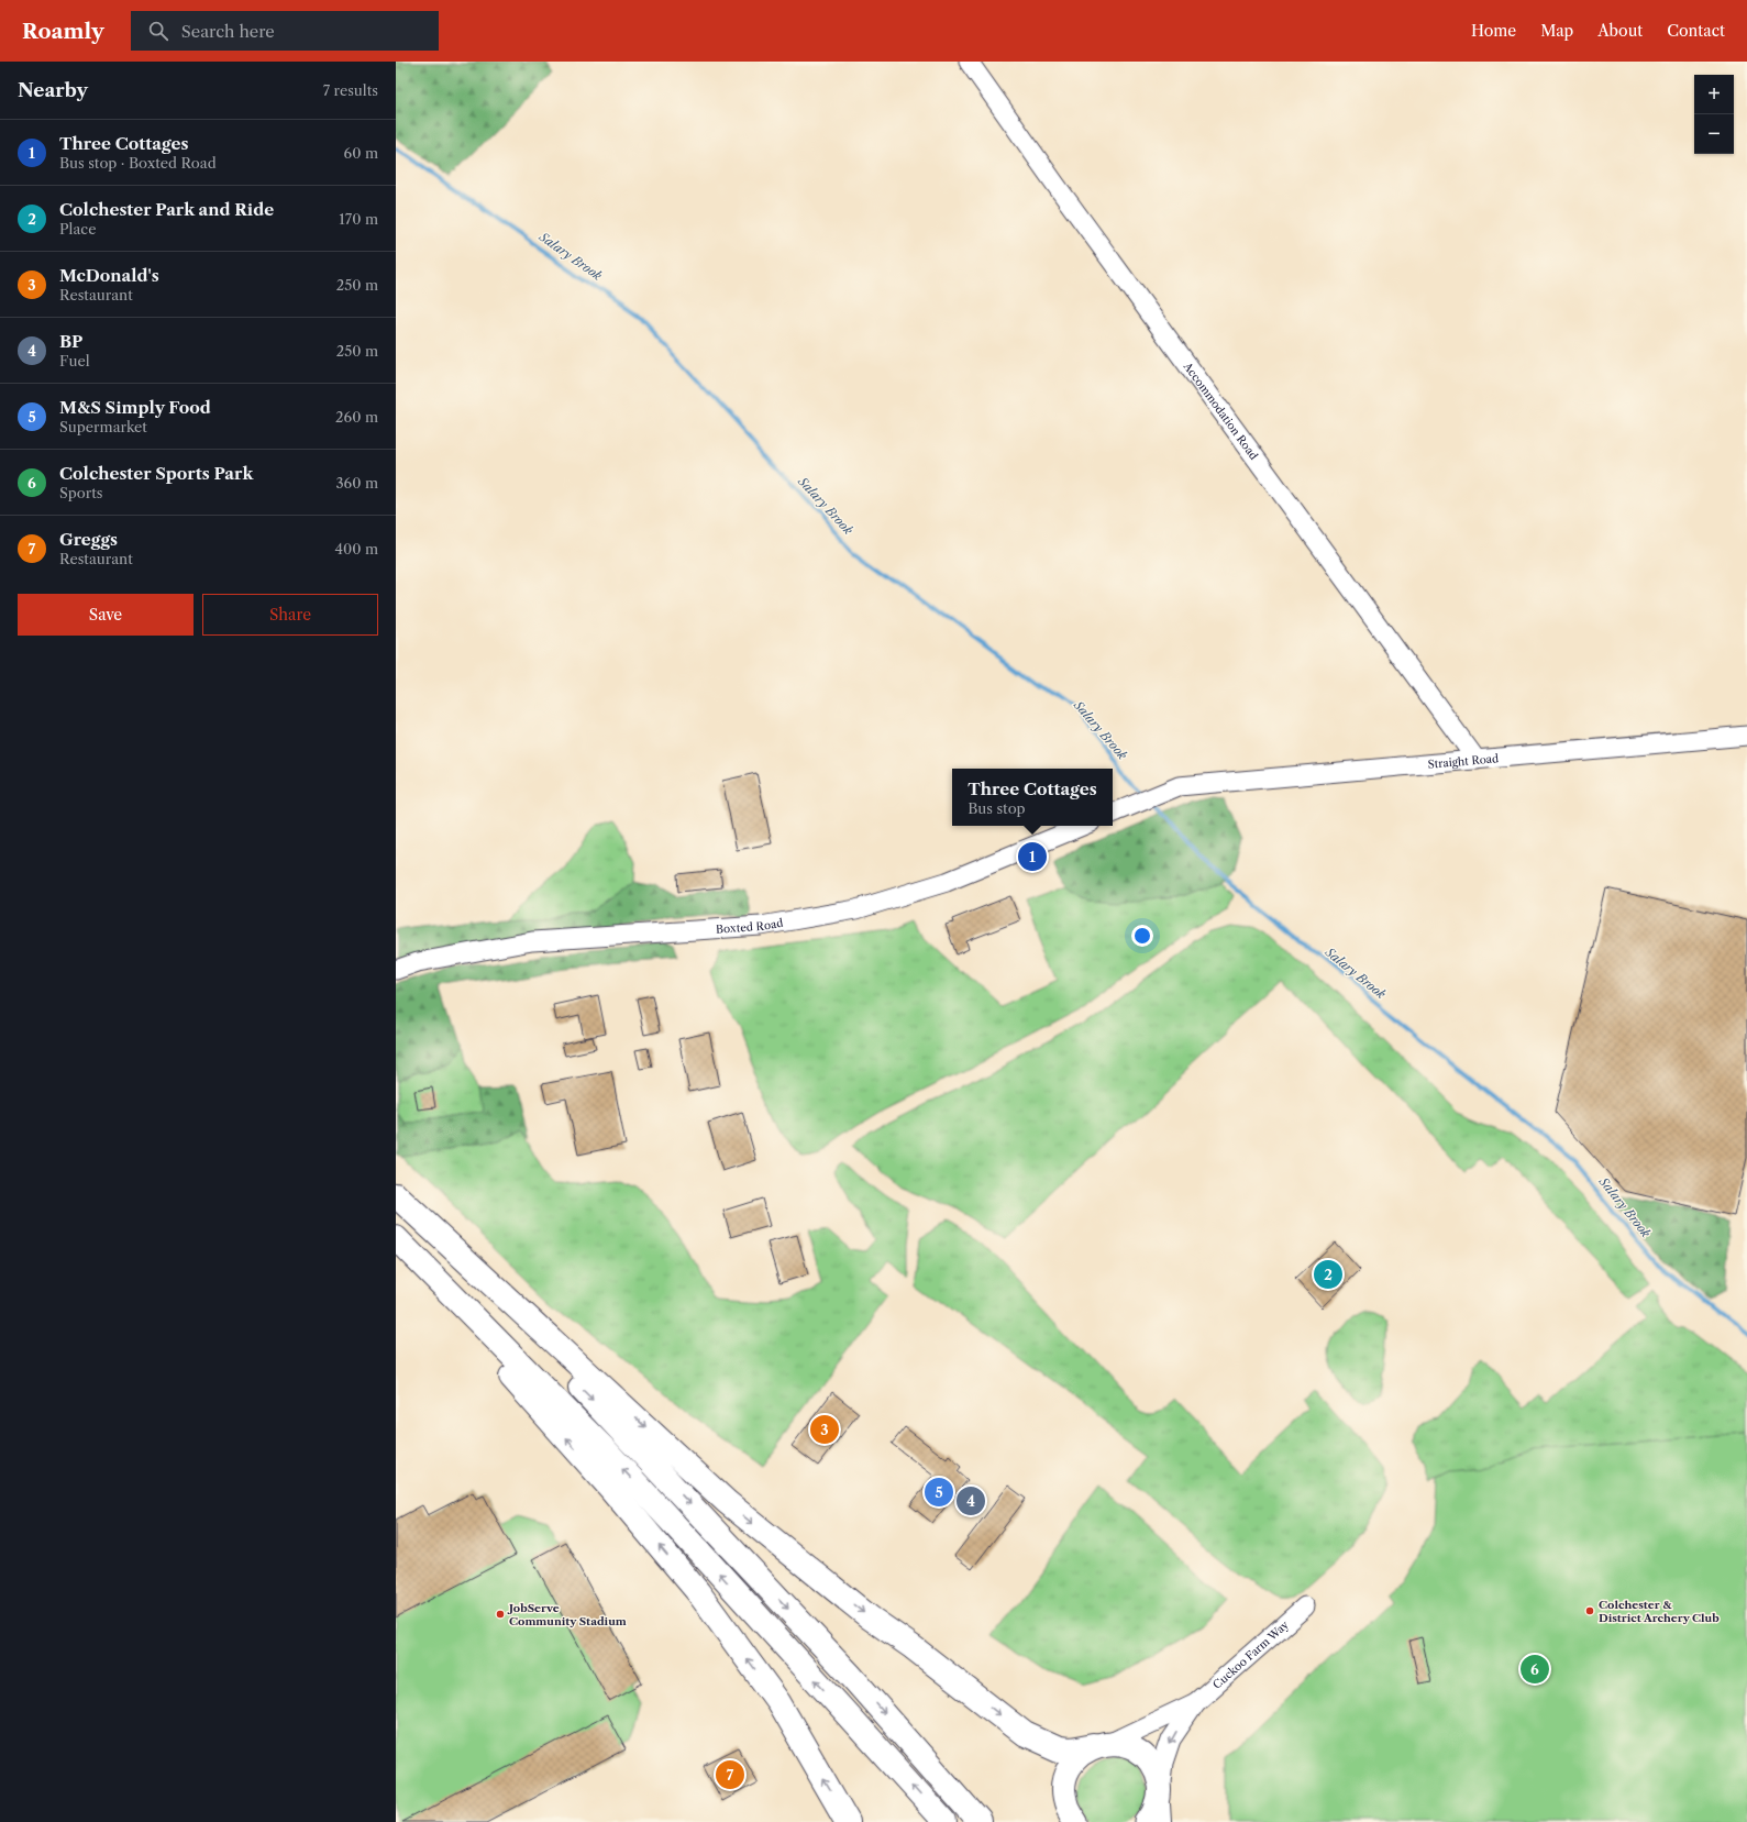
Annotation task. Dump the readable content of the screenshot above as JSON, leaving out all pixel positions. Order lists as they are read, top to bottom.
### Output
{
  "streets": {
    "street": [
      "Accommodation Road",
      "Straight Road",
      "Boxted Road",
      "Cuckoo Farm Way"
    ]
  },
  "crossings": [
    ["Accommodation Road", "Straight Road"]
  ],
  "water": ["Salary Brook"],
  "places": ["Colchester & District Archery Club", "JobServe Community Stadium"],
  "page": {
    "header": "Roamly",
    "search": "Search here",
    "nav": [
      "Home",
      "Map",
      "About",
      "Contact"
    ],
    "heading": ["Nearby", "7 results"],
    "map_buttons": ["+", "−"],
    "list": [
      {
        "mark": "1",
        "name": "Three Cottages",
        "note": "Bus stop · Boxted Road",
        "value": "60 m"
      },
      {
        "mark": "2",
        "name": "Colchester Park and Ride",
        "note": "Place",
        "value": "170 m"
      },
      {
        "mark": "3",
        "name": "McDonald's",
        "note": "Restaurant",
        "value": "250 m"
      },
      {
        "mark": "4",
        "name": "BP",
        "note": "Fuel",
        "value": "250 m"
      },
      {
        "mark": "5",
        "name": "M&S Simply Food",
        "note": "Supermarket",
        "value": "260 m"
      },
      {
        "mark": "6",
        "name": "Colchester Sports Park",
        "note": "Sports",
        "value": "360 m"
      },
      {
        "mark": "7",
        "name": "Greggs",
        "note": "Restaurant",
        "value": "400 m"
      }
    ],
    "buttons": ["Save", "Share"],
    "popup": ["Three Cottages", "Bus stop"],
    "pins": [
      "1",
      "2",
      "3",
      "5",
      "4",
      "6",
      "7"
    ]
  }
}
